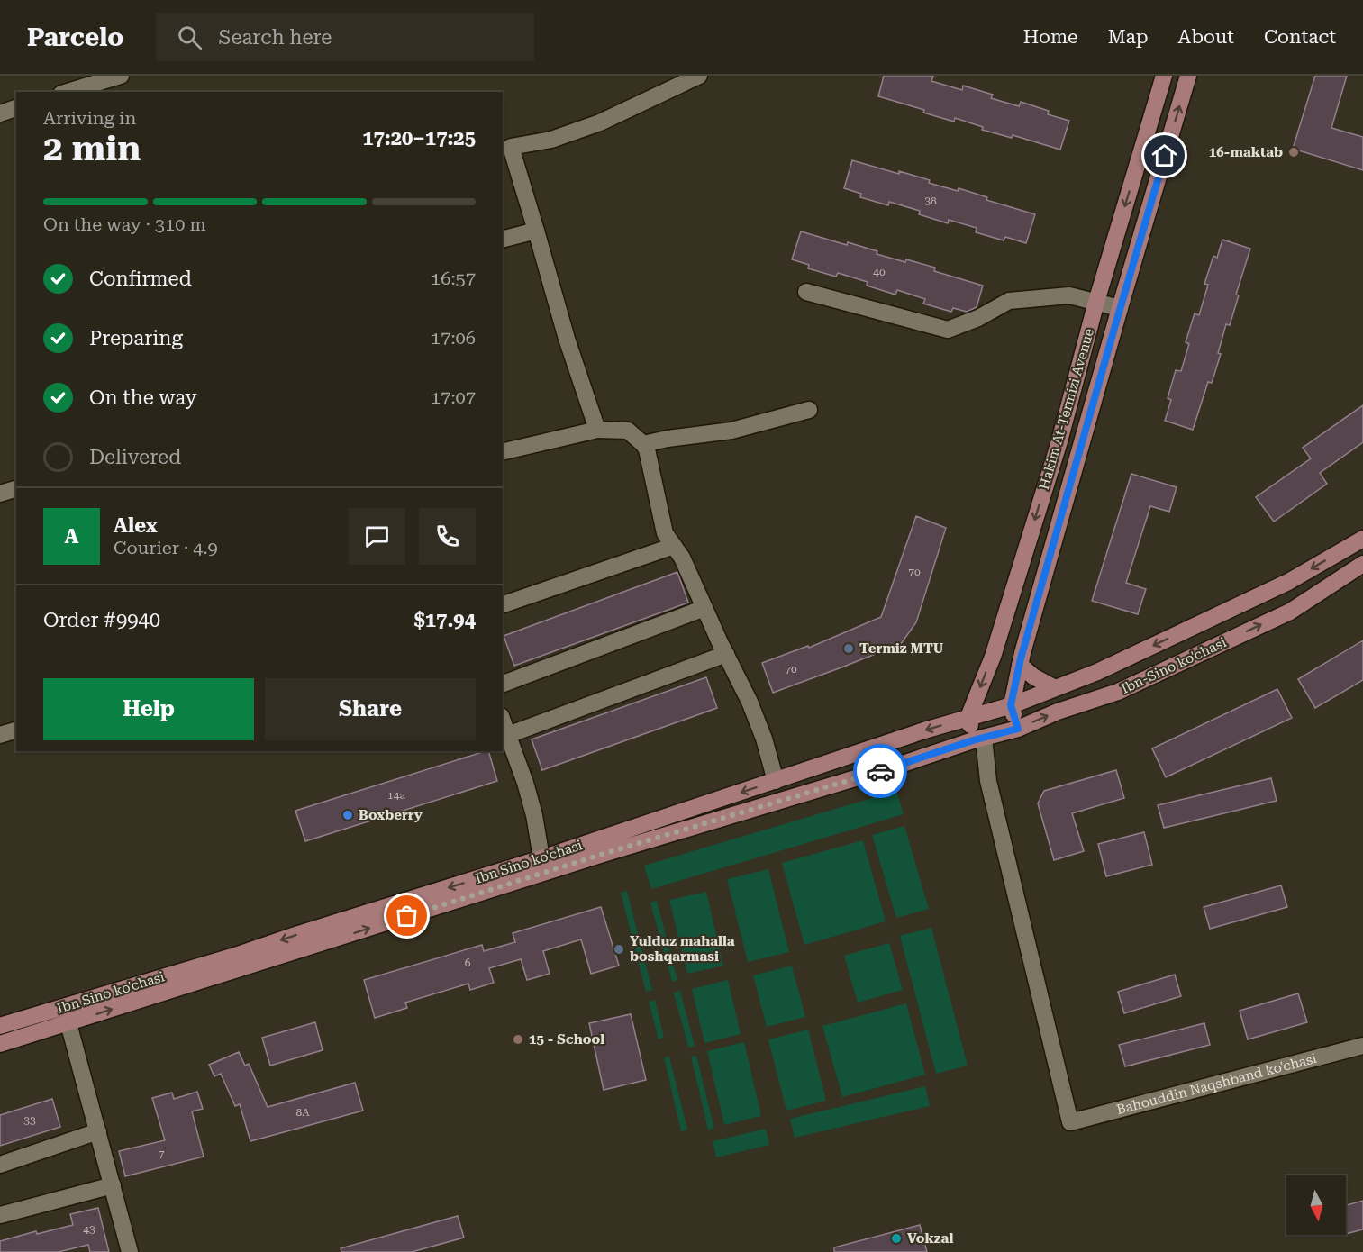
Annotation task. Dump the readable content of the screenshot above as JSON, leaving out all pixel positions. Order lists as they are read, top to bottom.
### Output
{
  "streets": {
    "main road": ["Hakim At-Termizi Avenue", "Ibn-Sino ko'chasi", "Ibn Sino ko'chasi"],
    "street": ["Bahouddin Naqshband ko'chasi"]
  },
  "crossings": [
    ["Hakim At-Termizi Avenue", "Ibn-Sino ko'chasi"],
    ["Hakim At-Termizi Avenue", "Ibn Sino ko'chasi"],
    ["Ibn-Sino ko'chasi", "Ibn Sino ko'chasi"],
    ["Ibn-Sino ko'chasi", "Bahouddin Naqshband ko'chasi"],
    ["Ibn Sino ko'chasi", "Bahouddin Naqshband ko'chasi"]
  ],
  "places": [
    "16-maktab",
    "Termiz MTU",
    "Boxberry",
    "Yulduz mahalla boshqarmasi",
    "15 - School",
    "Vokzal"
  ],
  "house_numbers": [
    "38",
    "40",
    "70",
    "70",
    "14a",
    "6",
    "8A",
    "33",
    "7",
    "43"
  ],
  "north": "bottom",
  "page": {
    "header": "Parcelo",
    "search": "Search here",
    "nav": [
      "Home",
      "Map",
      "About",
      "Contact"
    ],
    "heading": ["2 min", "Arriving in", "17:20–17:25"],
    "panel": [
      "Alex",
      "Courier · 4.9",
      "Order #9940",
      "$17.94"
    ],
    "bar": "On the way · 310 m",
    "list": [
      ["Confirmed", "16:57"],
      ["Preparing", "17:06"],
      ["On the way", "17:07"],
      "Delivered"
    ],
    "round": "A",
    "buttons": ["Help", "Share"]
  }
}
